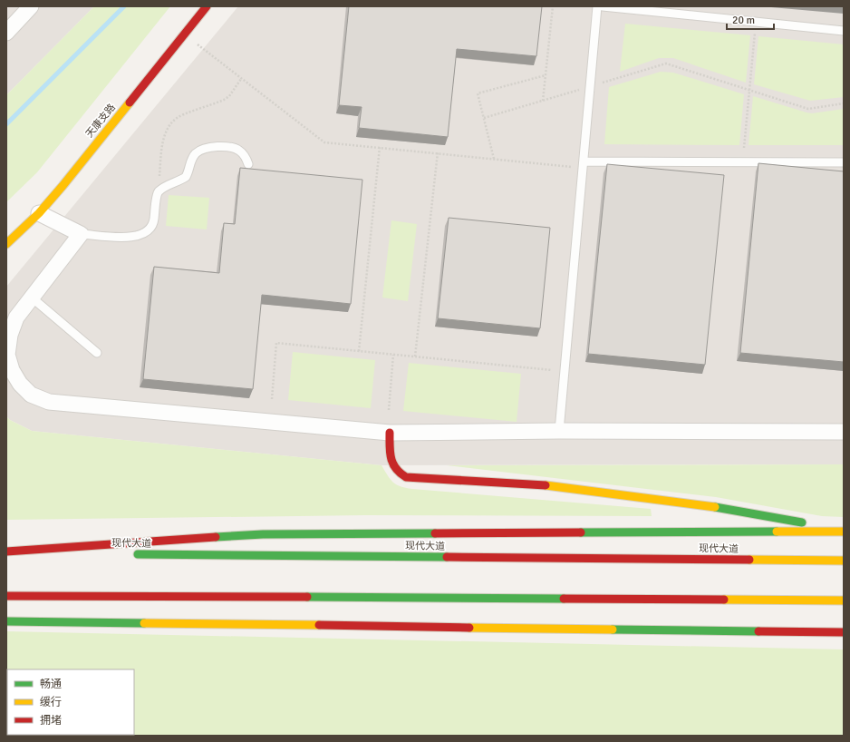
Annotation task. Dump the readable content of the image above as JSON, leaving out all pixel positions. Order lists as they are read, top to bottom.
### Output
{
  "streets": {
    "main road": ["天康支路", "现代大道"]
  },
  "legend": ["畅通", "缓行", "拥堵"],
  "scale_bar": "20 m"
}
